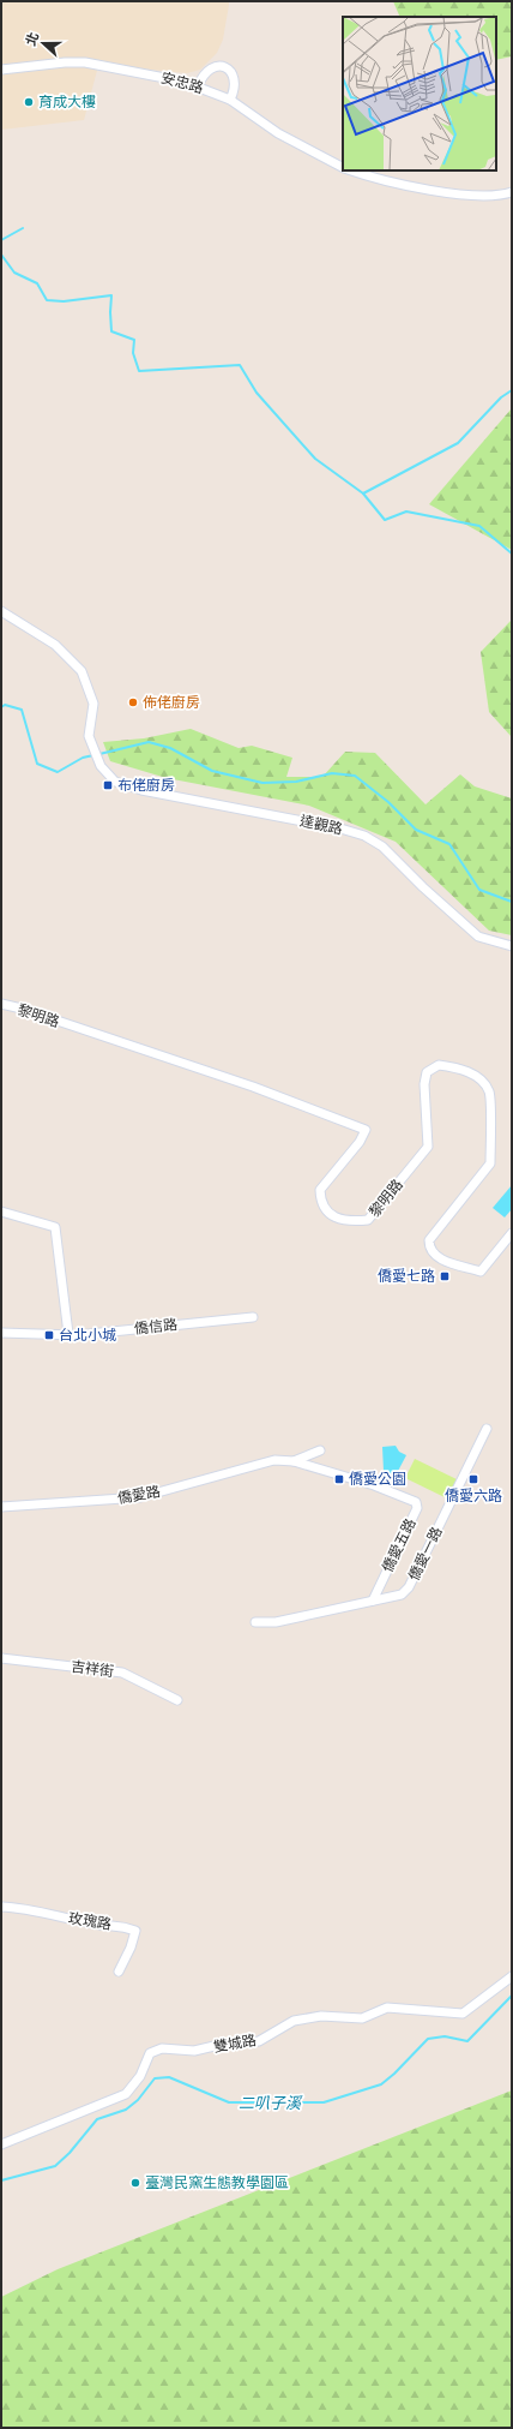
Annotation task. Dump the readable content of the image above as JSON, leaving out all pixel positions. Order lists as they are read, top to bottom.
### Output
{
  "streets": {
    "street": [
      "安忠路",
      "達觀路",
      "黎明路",
      "僑信路",
      "僑愛路",
      "僑愛五路",
      "僑愛一路",
      "吉祥街",
      "玫瑰路",
      "雙城路"
    ]
  },
  "crossings": [
    ["僑愛路", "僑愛五路"],
    ["僑愛五路", "僑愛一路"]
  ],
  "water": ["二叭子溪"],
  "places": {
    "other": ["育成大樓", "佈佬廚房", "臺灣民窯生態教學園區"],
    "transit": [
      "布佬廚房",
      "僑愛七路",
      "台北小城",
      "僑愛公園",
      "僑愛六路"
    ]
  },
  "north": "left"
}
